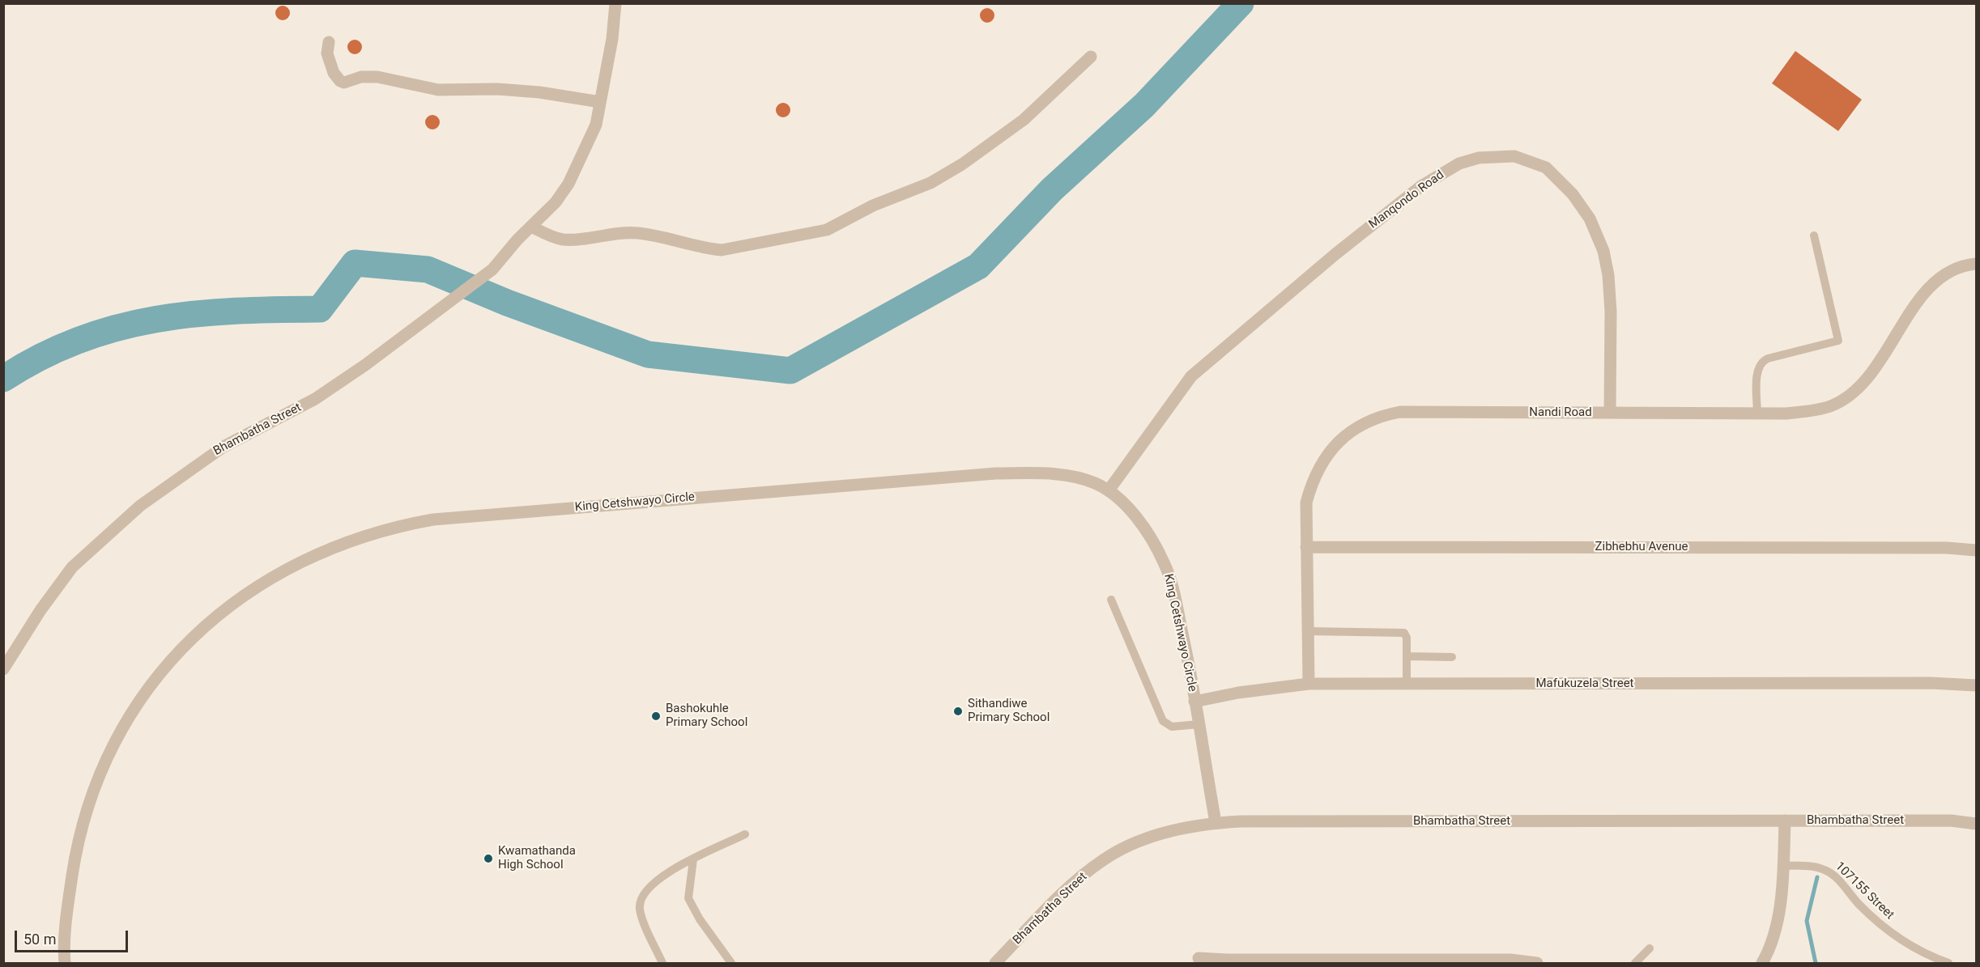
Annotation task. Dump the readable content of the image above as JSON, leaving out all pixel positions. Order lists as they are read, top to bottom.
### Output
{
  "streets": {
    "street": [
      "Manqondo Road",
      "Nandi Road",
      "Bhambatha Street",
      "King Cetshwayo Circle",
      "Zibhebhu Avenue",
      "Mafukuzela Street"
    ],
    "lane": ["107155 Street"]
  },
  "crossings": [
    ["Manqondo Road", "Nandi Road"],
    ["Manqondo Road", "King Cetshwayo Circle"],
    ["Nandi Road", "Zibhebhu Avenue"],
    ["Nandi Road", "Mafukuzela Street"],
    ["Bhambatha Street", "King Cetshwayo Circle"],
    ["King Cetshwayo Circle", "Mafukuzela Street"]
  ],
  "places": ["Sithandiwe Primary School", "Bashokuhle Primary School", "Kwamathanda High School"],
  "scale_bar": "50 m"
}
